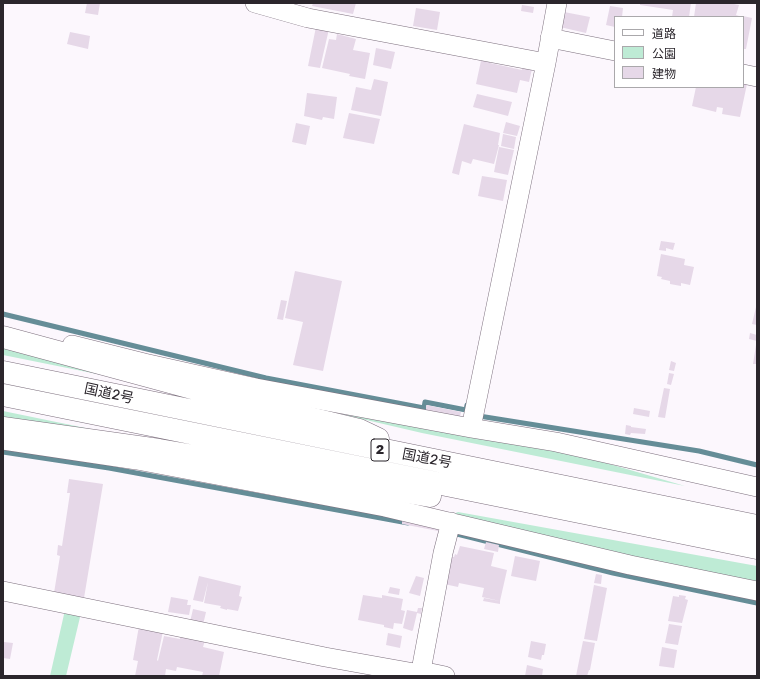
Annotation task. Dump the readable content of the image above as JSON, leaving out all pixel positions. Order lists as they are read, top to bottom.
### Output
{
  "streets": {
    "highway": ["国道2号", "2"]
  },
  "legend": ["道路", "公園", "建物"]
}
